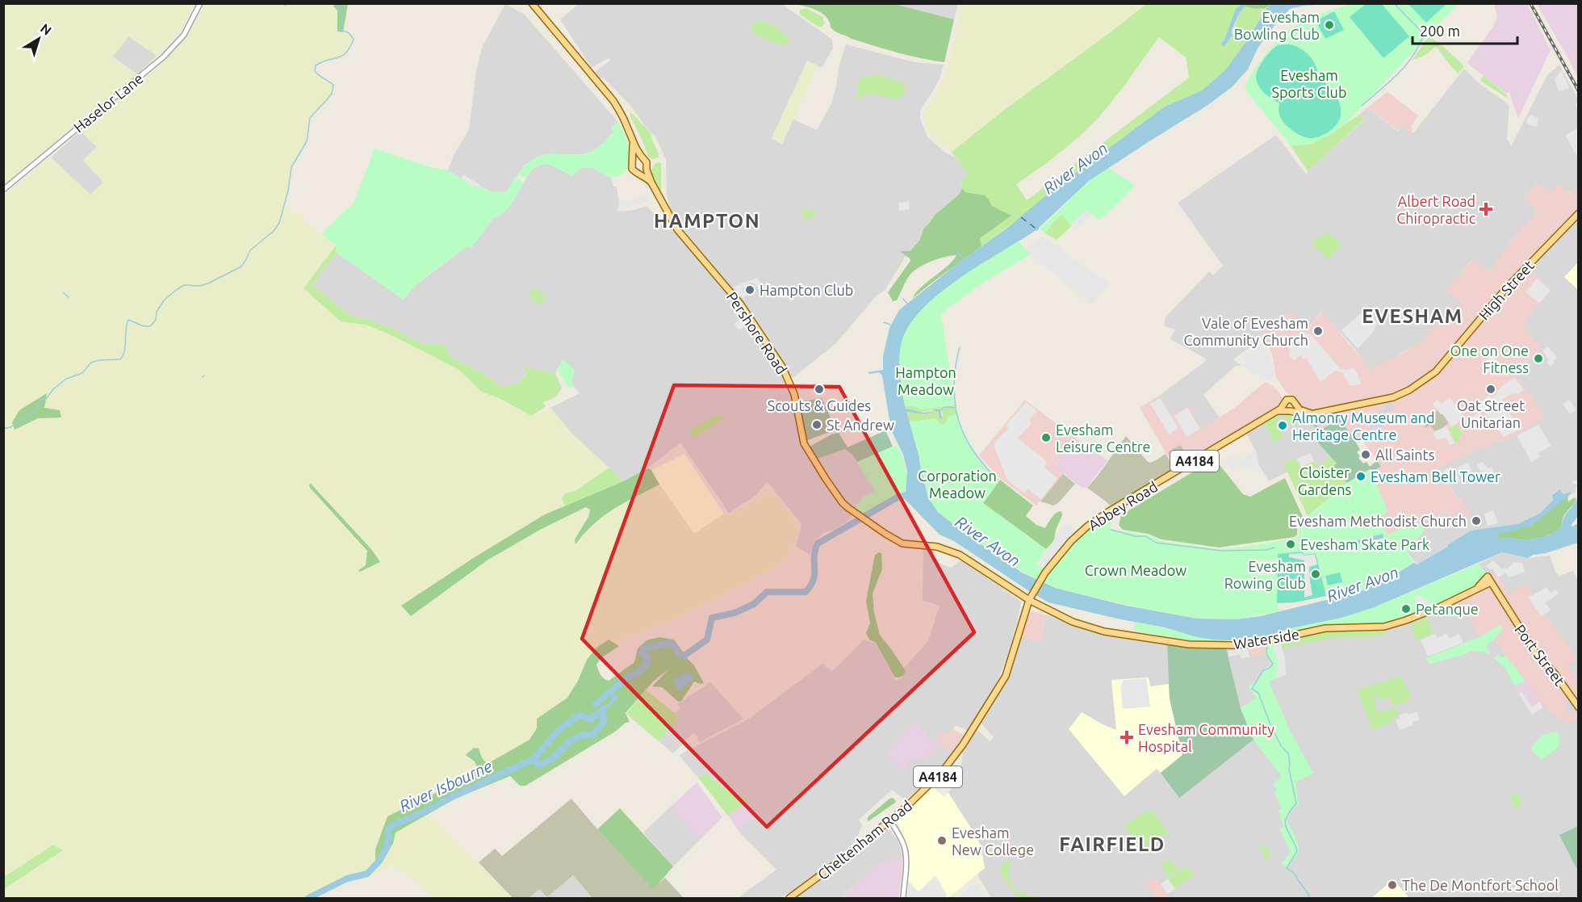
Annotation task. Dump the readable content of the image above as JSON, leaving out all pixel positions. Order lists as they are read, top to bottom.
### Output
{
  "streets": {
    "main road": [
      "High Street",
      "Pershore Road",
      "A4184",
      "Abbey Road",
      "Waterside",
      "Port Street",
      "Cheltenham Road"
    ],
    "street": ["Haselor Lane"]
  },
  "crossings": [
    ["High Street", "Abbey Road"],
    ["Pershore Road", "Abbey Road"],
    ["Pershore Road", "Waterside"],
    ["Pershore Road", "Cheltenham Road"],
    ["Abbey Road", "Waterside"],
    ["Abbey Road", "Cheltenham Road"],
    ["Waterside", "Port Street"],
    ["Waterside", "Cheltenham Road"]
  ],
  "districts": ["HAMPTON", "EVESHAM", "FAIRFIELD"],
  "water": ["River Avon", "River Isbourne"],
  "parks": [
    "Evesham Sports Club",
    "Hampton Meadow",
    "Cloister Gardens",
    "Corporation Meadow",
    "Crown Meadow"
  ],
  "places": {
    "other": [
      "Evesham Bowling Club",
      "Hampton Club",
      "Vale of Evesham Community Church",
      "One on One Fitness",
      "Scouts & Guides",
      "Oat Street Unitarian",
      "St Andrew",
      "Almonry Museum and Heritage Centre",
      "Evesham Leisure Centre",
      "All Saints",
      "Evesham Bell Tower",
      "Evesham Methodist Church",
      "Evesham Skate Park",
      "Evesham Rowing Club",
      "Petanque",
      "Evesham New College",
      "The De Montfort School"
    ],
    "health": ["Albert Road Chiropractic", "Evesham Community Hospital"]
  },
  "scale_bar": "200 m",
  "north": "top right"
}
